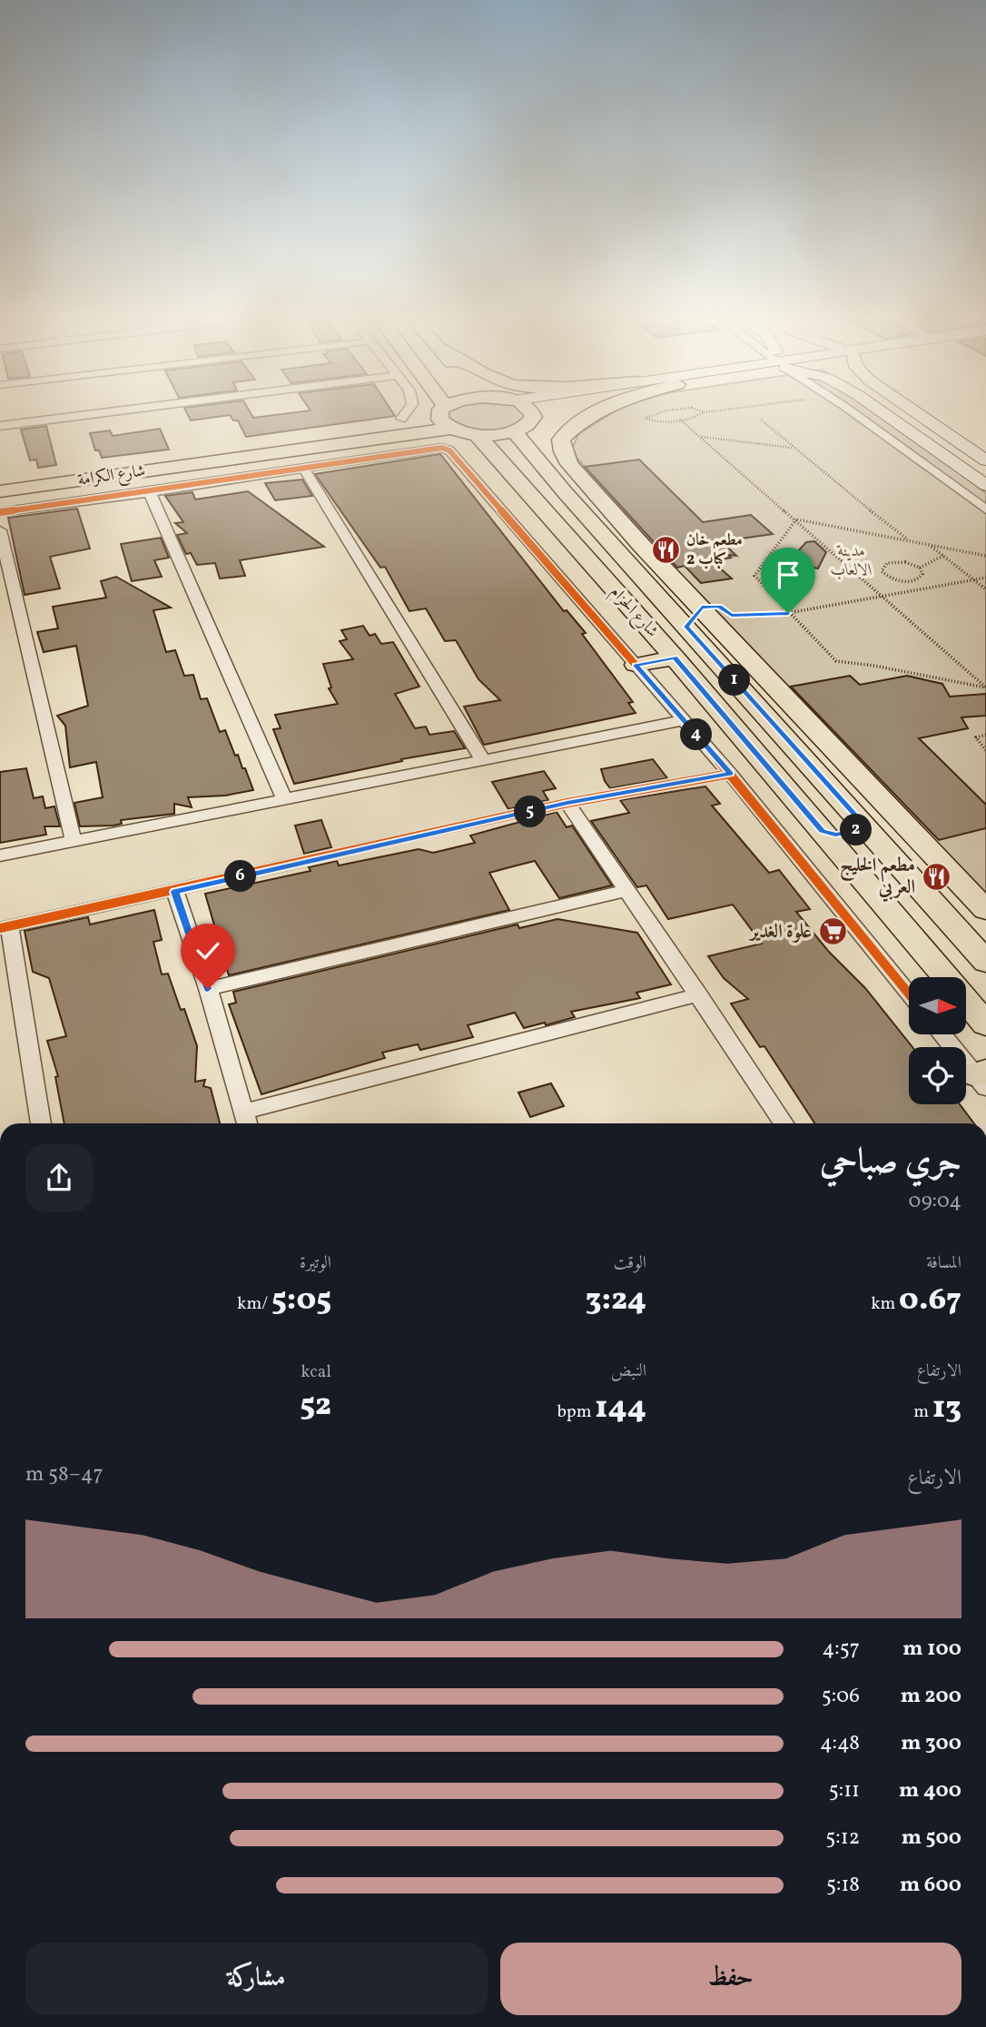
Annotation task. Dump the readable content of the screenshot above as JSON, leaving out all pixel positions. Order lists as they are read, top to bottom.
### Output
{
  "streets": {
    "main road": ["شارع الكرامة", "شارع الحزام"]
  },
  "parks": ["مدينة الالعاب"],
  "places": {
    "restaurant": ["مطعم خان كباب 2", "مطعم الخليج العربي"],
    "supermarket": ["علوة الغدير"]
  },
  "north": "right",
  "page": {
    "pins": [
      "1",
      "4",
      "5",
      "2",
      "6"
    ],
    "heading": ["جري صباحي", "09:04"],
    "stats": [
      ["المسافة", "0.67 km"],
      ["الوقت", "3:24"],
      ["الوتيرة", "5:05 /km"],
      ["الارتفاع", "13 m"],
      ["النبض", "144 bpm"],
      ["kcal", "52"]
    ],
    "chart": ["الارتفاع", "47–58 m"],
    "list": [
      {
        "name": "100 m",
        "note": "4:57"
      },
      {
        "name": "200 m",
        "note": "5:06"
      },
      {
        "name": "300 m",
        "note": "4:48"
      },
      {
        "name": "400 m",
        "note": "5:11"
      },
      {
        "name": "500 m",
        "note": "5:12"
      },
      {
        "name": "600 m",
        "note": "5:18"
      }
    ],
    "buttons": ["حفظ", "مشاركة"]
  }
}
